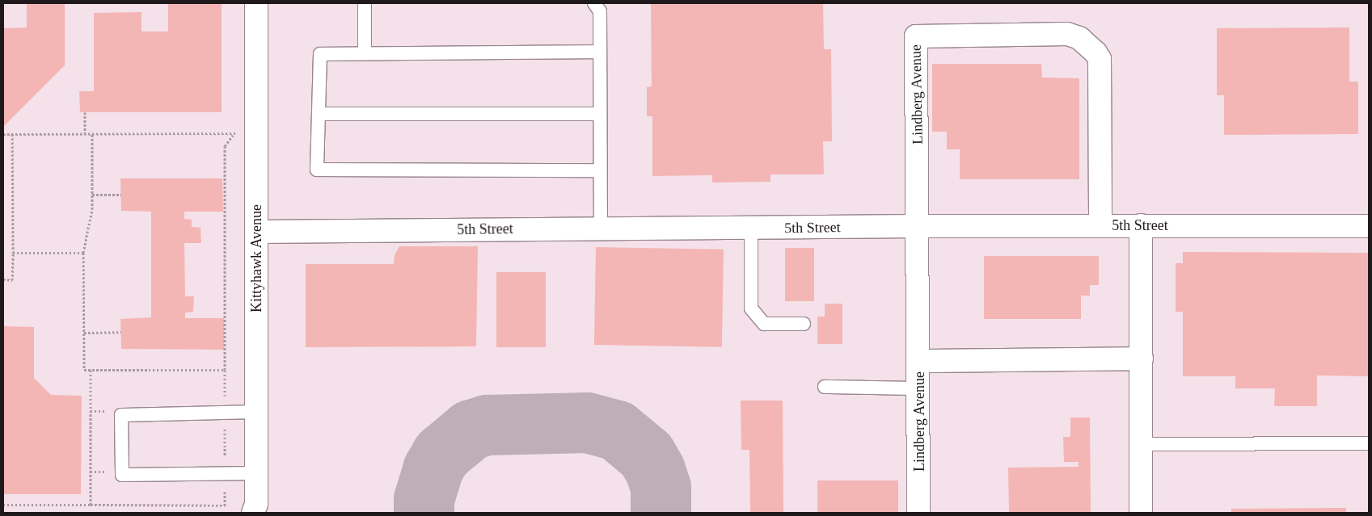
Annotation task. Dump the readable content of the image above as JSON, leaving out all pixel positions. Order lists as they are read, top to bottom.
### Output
{
  "streets": {
    "street": ["Lindberg Avenue", "5th Street", "Kittyhawk Avenue"]
  },
  "crossings": [
    ["Lindberg Avenue", "5th Street"],
    ["5th Street", "Kittyhawk Avenue"]
  ]
}
